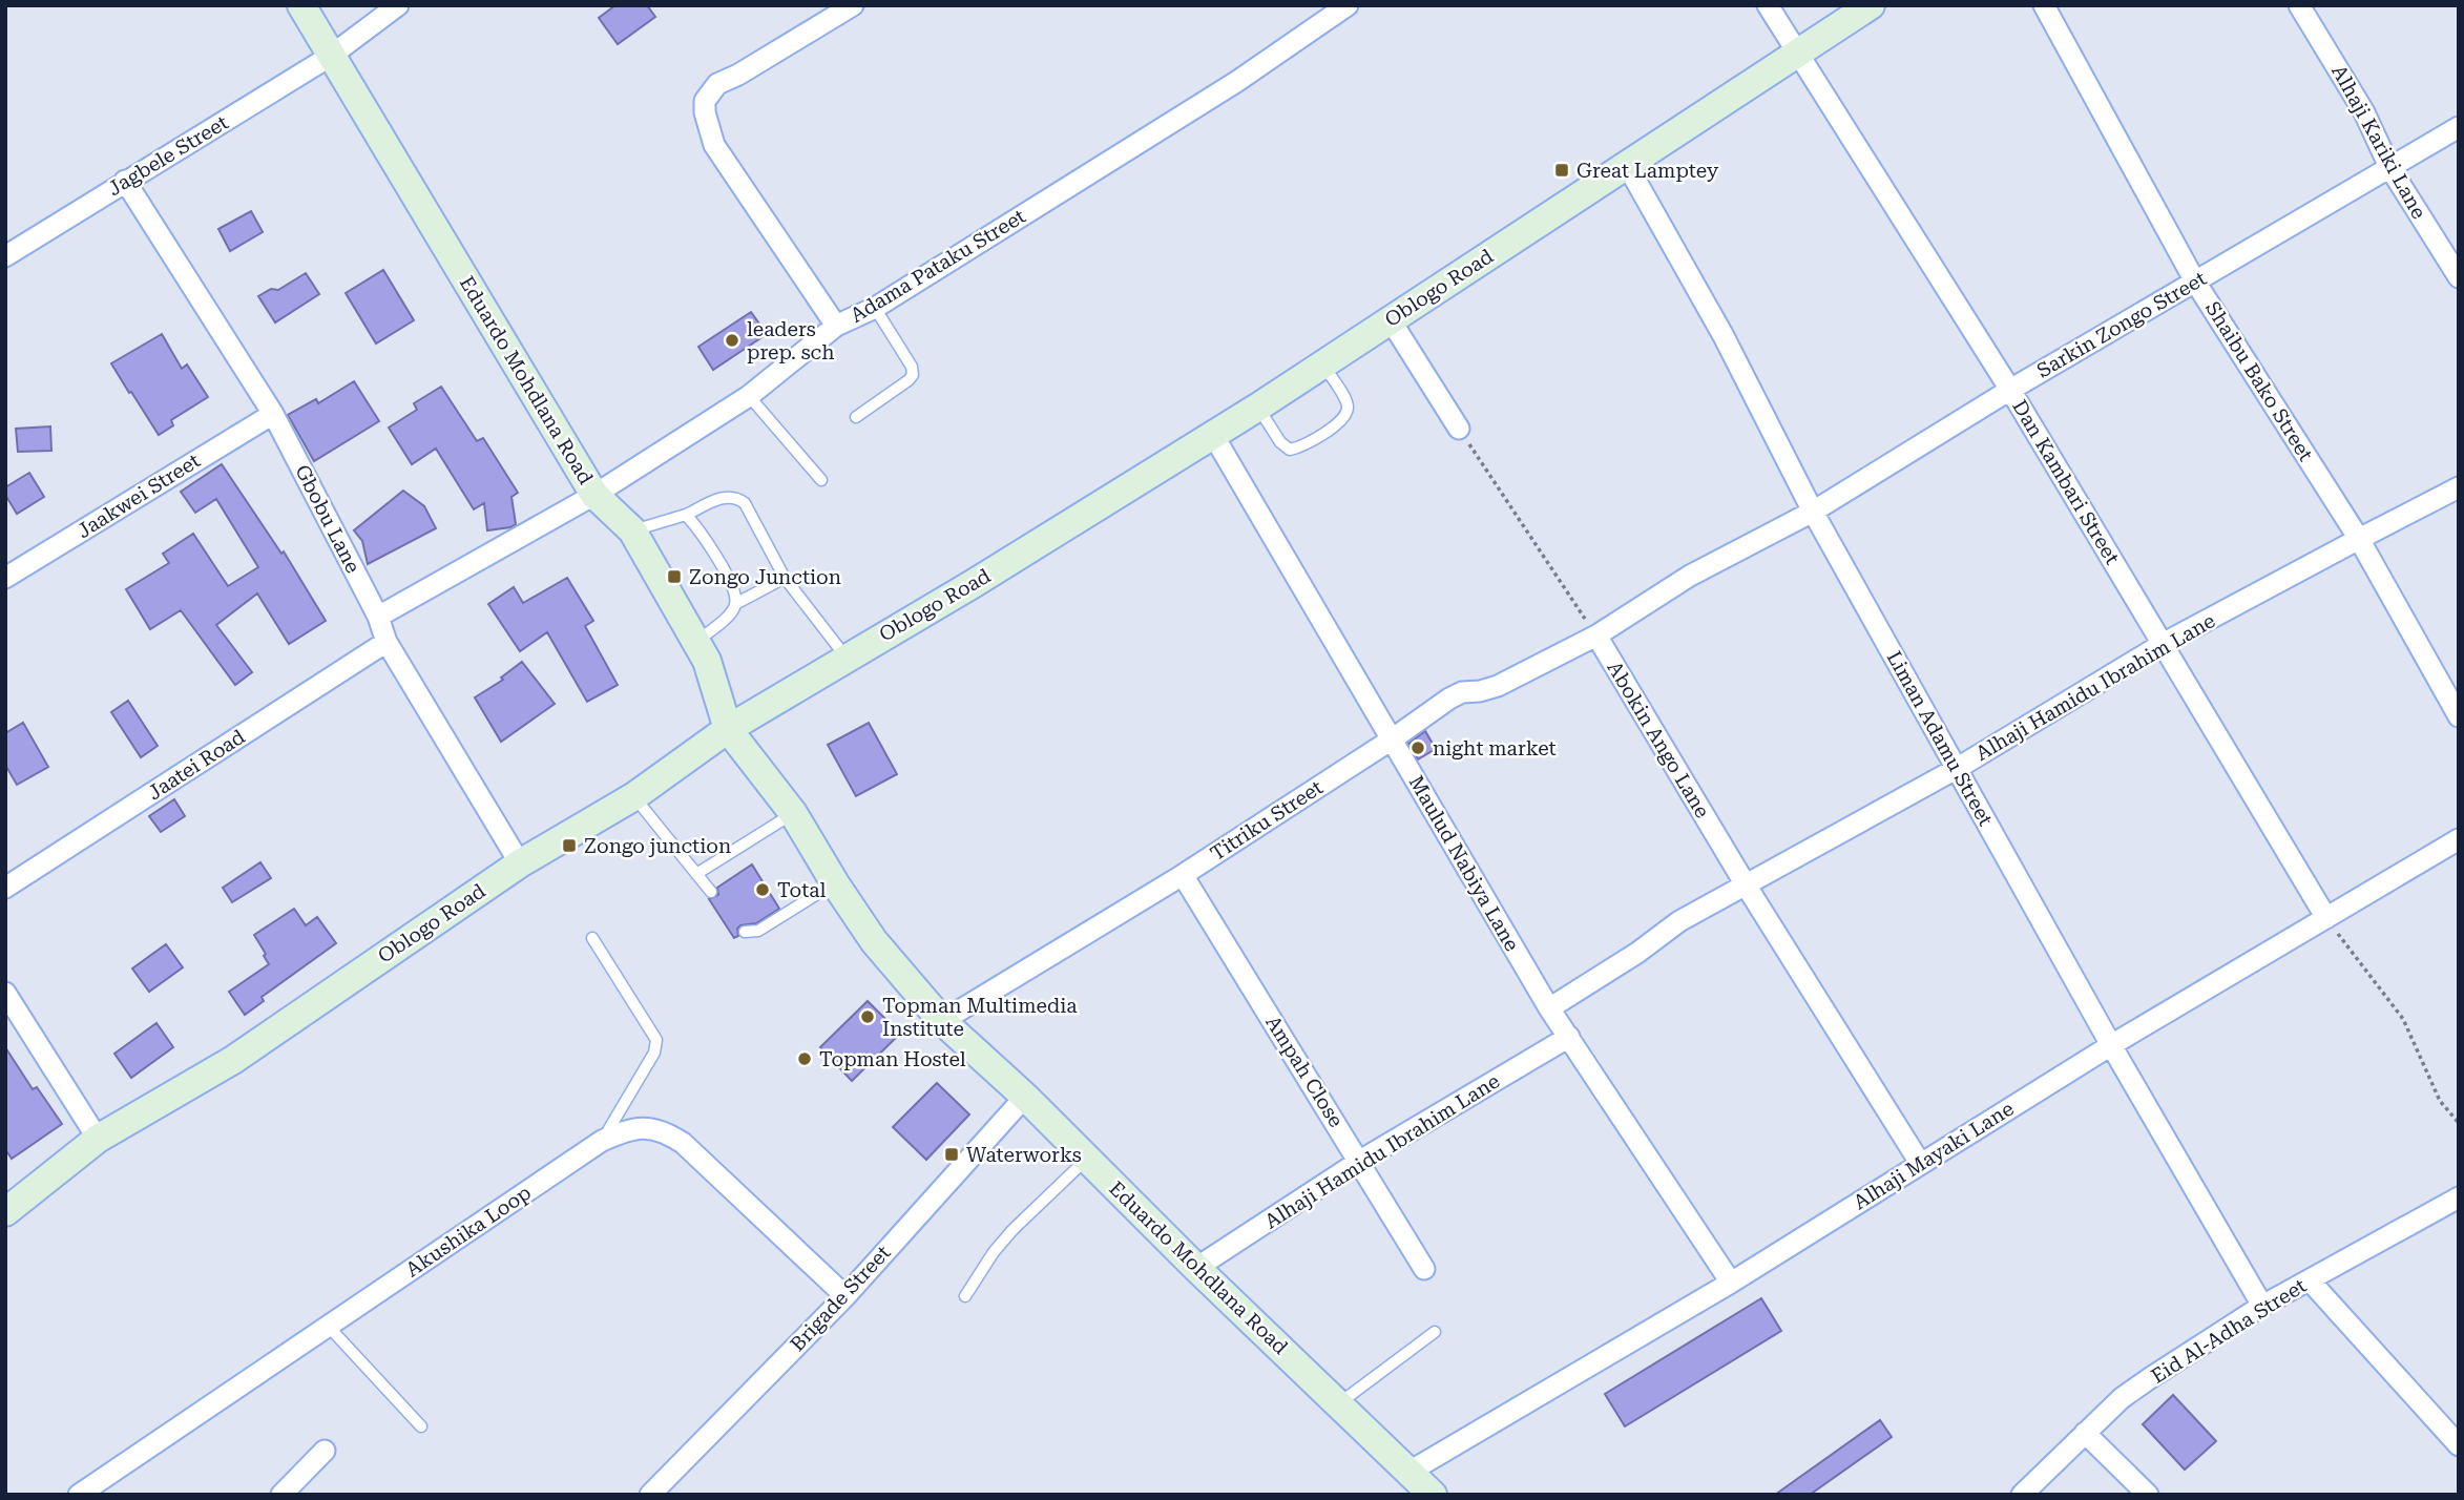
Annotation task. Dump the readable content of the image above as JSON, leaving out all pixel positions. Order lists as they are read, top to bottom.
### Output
{
  "streets": {
    "main road": ["Oblogo Road", "Eduardo Mohdlana Road"],
    "street": [
      "Alhaji Kariki Lane",
      "Jagbele Street",
      "Adama Pataku Street",
      "Sarkin Zongo Street",
      "Shaibu Bako Street",
      "Dan Kambari Street",
      "Jaakwei Street",
      "Gbobu Lane",
      "Alhaji Hamidu Ibrahim Lane",
      "Liman Adamu Street",
      "Abokin Ango Lane",
      "Jaatei Road",
      "Titriku Street",
      "Maulud Nabiya Lane",
      "Ampah Close",
      "Alhaji Mayaki Lane",
      "Akushika Loop",
      "Brigade Street",
      "Eid Al-Adha Street"
    ]
  },
  "crossings": [
    ["Alhaji Kariki Lane", "Sarkin Zongo Street"],
    ["Jagbele Street", "Eduardo Mohdlana Road"],
    ["Jagbele Street", "Gbobu Lane"],
    ["Adama Pataku Street", "Eduardo Mohdlana Road"],
    ["Adama Pataku Street", "Gbobu Lane"],
    ["Oblogo Road", "Eduardo Mohdlana Road"],
    ["Oblogo Road", "Dan Kambari Street"],
    ["Oblogo Road", "Gbobu Lane"],
    ["Oblogo Road", "Liman Adamu Street"],
    ["Oblogo Road", "Maulud Nabiya Lane"],
    ["Sarkin Zongo Street", "Shaibu Bako Street"],
    ["Sarkin Zongo Street", "Dan Kambari Street"],
    ["Sarkin Zongo Street", "Liman Adamu Street"],
    ["Sarkin Zongo Street", "Abokin Ango Lane"],
    ["Sarkin Zongo Street", "Titriku Street"],
    ["Eduardo Mohdlana Road", "Alhaji Hamidu Ibrahim Lane"],
    ["Eduardo Mohdlana Road", "Titriku Street"],
    ["Eduardo Mohdlana Road", "Alhaji Mayaki Lane"],
    ["Eduardo Mohdlana Road", "Brigade Street"],
    ["Shaibu Bako Street", "Alhaji Hamidu Ibrahim Lane"],
    ["Dan Kambari Street", "Alhaji Hamidu Ibrahim Lane"],
    ["Dan Kambari Street", "Alhaji Mayaki Lane"],
    ["Jaakwei Street", "Gbobu Lane"],
    ["Gbobu Lane", "Jaatei Road"],
    ["Alhaji Hamidu Ibrahim Lane", "Liman Adamu Street"],
    ["Alhaji Hamidu Ibrahim Lane", "Abokin Ango Lane"],
    ["Alhaji Hamidu Ibrahim Lane", "Maulud Nabiya Lane"],
    ["Alhaji Hamidu Ibrahim Lane", "Ampah Close"],
    ["Liman Adamu Street", "Alhaji Mayaki Lane"],
    ["Liman Adamu Street", "Eid Al-Adha Street"],
    ["Abokin Ango Lane", "Titriku Street"],
    ["Abokin Ango Lane", "Alhaji Mayaki Lane"],
    ["Titriku Street", "Maulud Nabiya Lane"],
    ["Titriku Street", "Ampah Close"],
    ["Maulud Nabiya Lane", "Alhaji Mayaki Lane"],
    ["Akushika Loop", "Brigade Street"]
  ],
  "places": {
    "transit": [
      "Great Lamptey",
      "Zongo Junction",
      "Zongo junction",
      "Waterworks"
    ],
    "other": [
      "leaders prep. sch",
      "night market",
      "Total",
      "Topman Multimedia Institute",
      "Topman Hostel"
    ]
  }
}
